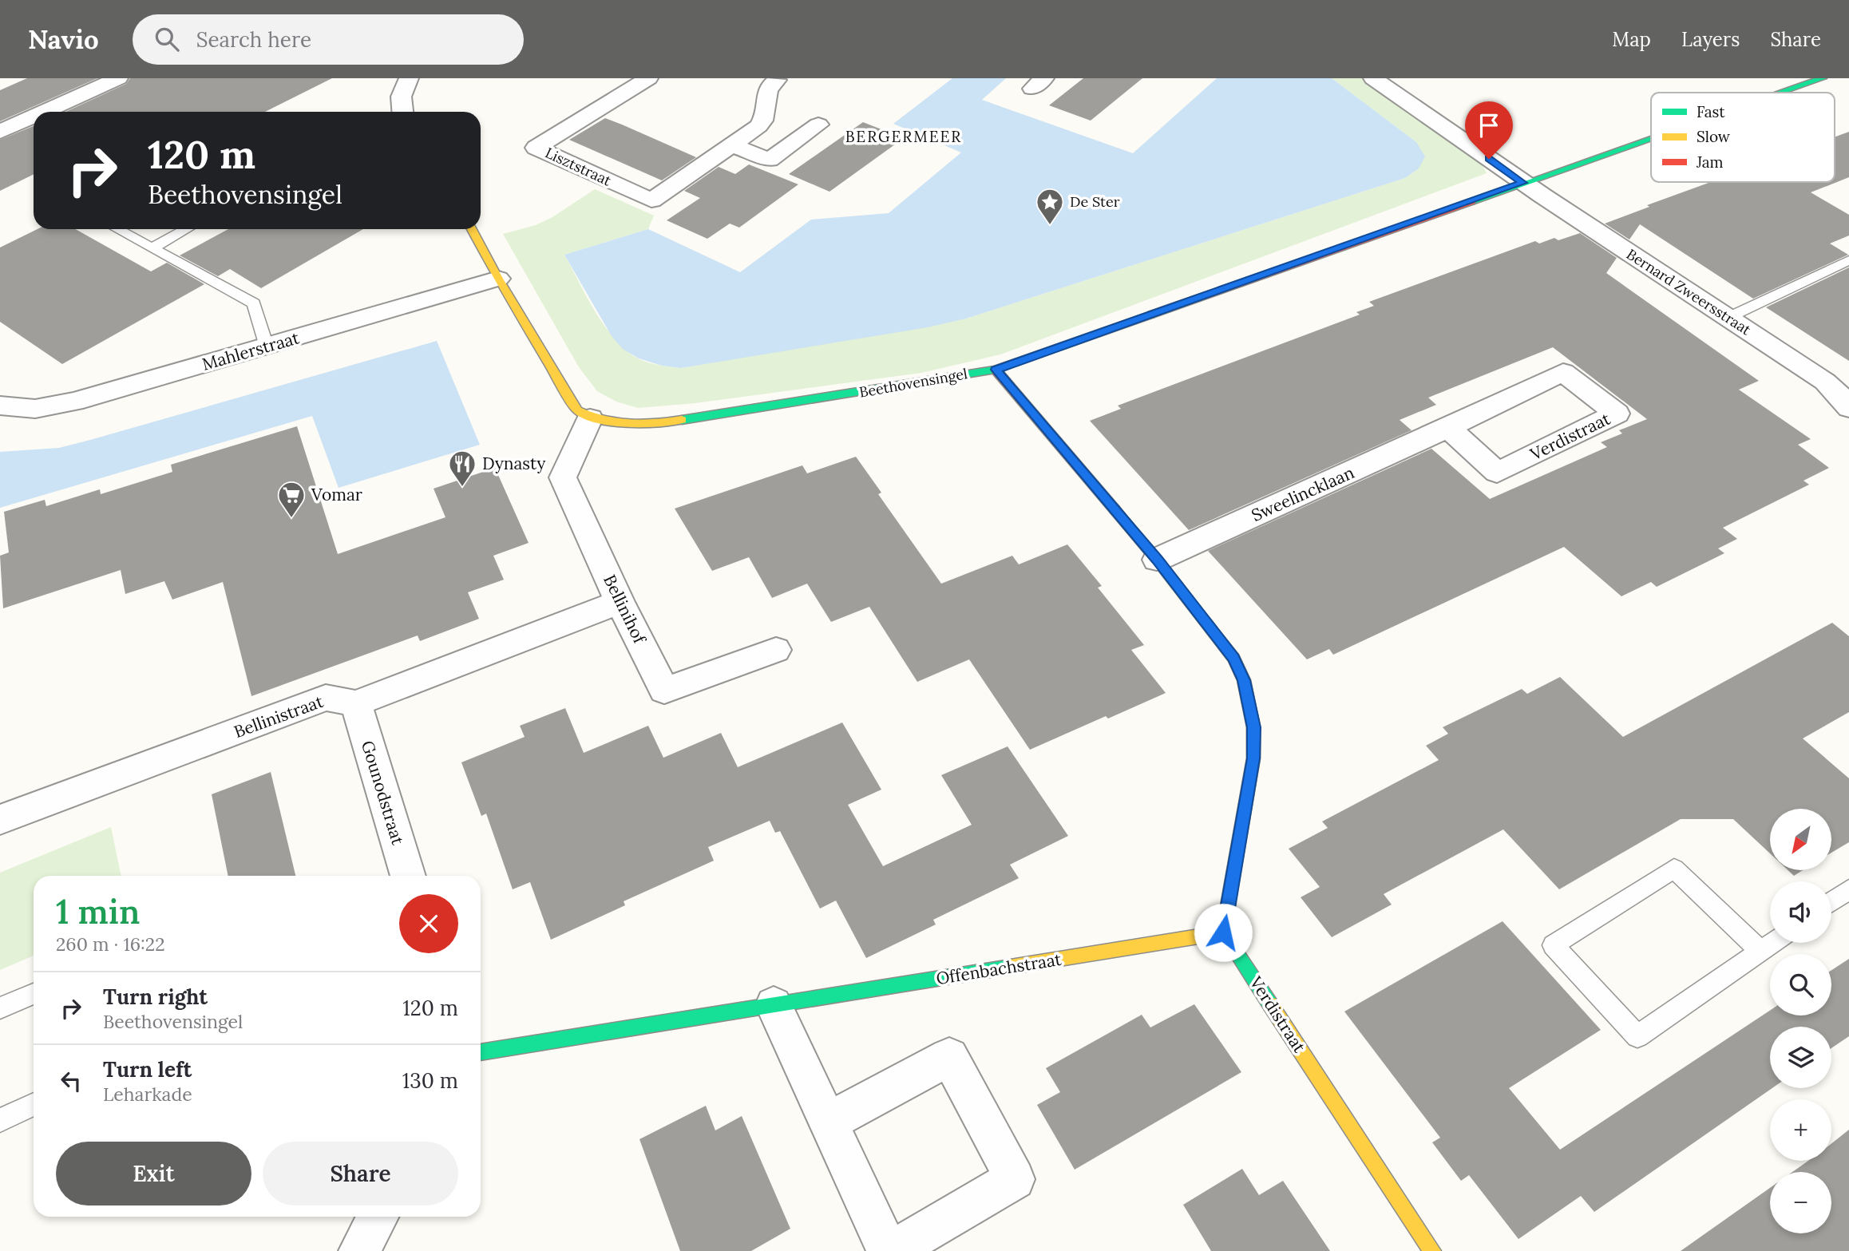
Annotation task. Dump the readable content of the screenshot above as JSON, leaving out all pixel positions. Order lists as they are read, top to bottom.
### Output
{
  "streets": {
    "street": [
      "Lisztstraat",
      "Bernard Zweersstraat",
      "Mahlerstraat",
      "Beethovensingel",
      "Verdistraat",
      "Sweelincklaan",
      "Bellinihof",
      "Bellinistraat",
      "Gounodstraat",
      "Offenbachstraat"
    ]
  },
  "crossings": [
    ["Bernard Zweersstraat", "Beethovensingel"],
    ["Beethovensingel", "Bellinihof"],
    ["Verdistraat", "Sweelincklaan"],
    ["Verdistraat", "Offenbachstraat"],
    ["Bellinistraat", "Gounodstraat"]
  ],
  "districts": ["BERGERMEER"],
  "places": {
    "place": ["De Ster"],
    "restaurant": ["Dynasty"],
    "supermarket": ["Vomar"]
  },
  "legend": ["Fast", "Slow", "Jam"],
  "north": "bottom left",
  "page": {
    "header": "Navio",
    "search": "Search here",
    "nav": ["Map", "Layers", "Share"],
    "turn": ["120 m", "Beethovensingel"],
    "map_buttons": ["+", "−"],
    "heading": ["1 min", "260 m · 16:22"],
    "list": [
      {
        "name": "Turn right",
        "note": "Beethovensingel",
        "value": "120 m"
      },
      {
        "name": "Turn left",
        "note": "Leharkade",
        "value": "130 m"
      }
    ],
    "buttons": ["Exit", "Share"]
  }
}
